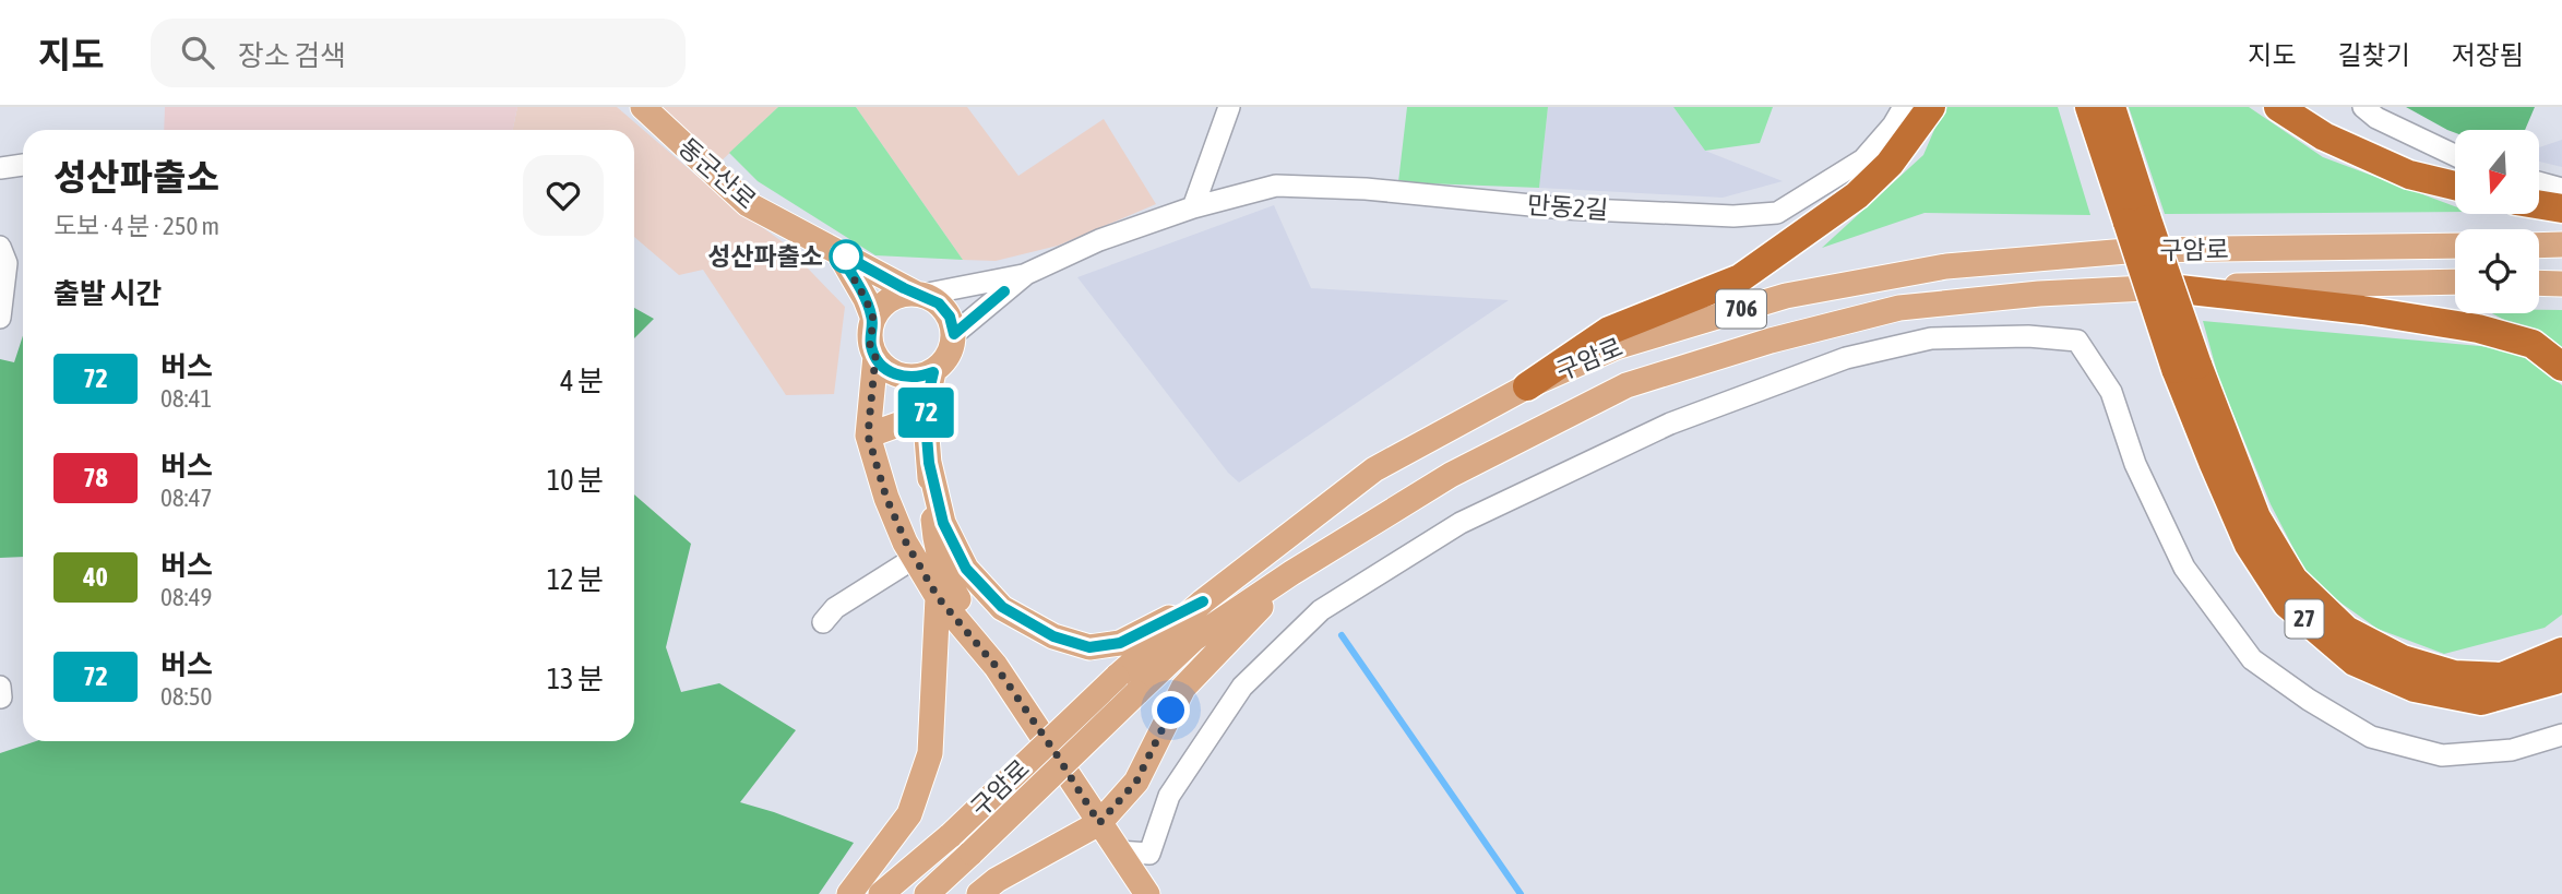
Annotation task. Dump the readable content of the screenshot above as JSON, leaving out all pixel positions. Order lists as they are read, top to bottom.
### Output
{
  "streets": {
    "highway": ["27"],
    "main road": ["동군산로", "구암로", "706"],
    "street": ["만동2길"]
  },
  "places": ["성산파출소"],
  "lines": ["bus line 72"],
  "north": "bottom",
  "page": {
    "header": "지도",
    "search": "장소 검색",
    "nav": ["지도", "길찾기", "저장됨"],
    "on_map": "72",
    "heading": [
      ["성산파출소", "도보 · 4 분 · 250 m"],
      "출발 시간"
    ],
    "list": [
      {
        "mark": "72",
        "name": "버스",
        "note": "08:41",
        "value": "4 분"
      },
      {
        "mark": "78",
        "name": "버스",
        "note": "08:47",
        "value": "10 분"
      },
      {
        "mark": "40",
        "name": "버스",
        "note": "08:49",
        "value": "12 분"
      },
      {
        "mark": "72",
        "name": "버스",
        "note": "08:50",
        "value": "13 분"
      }
    ]
  }
}
